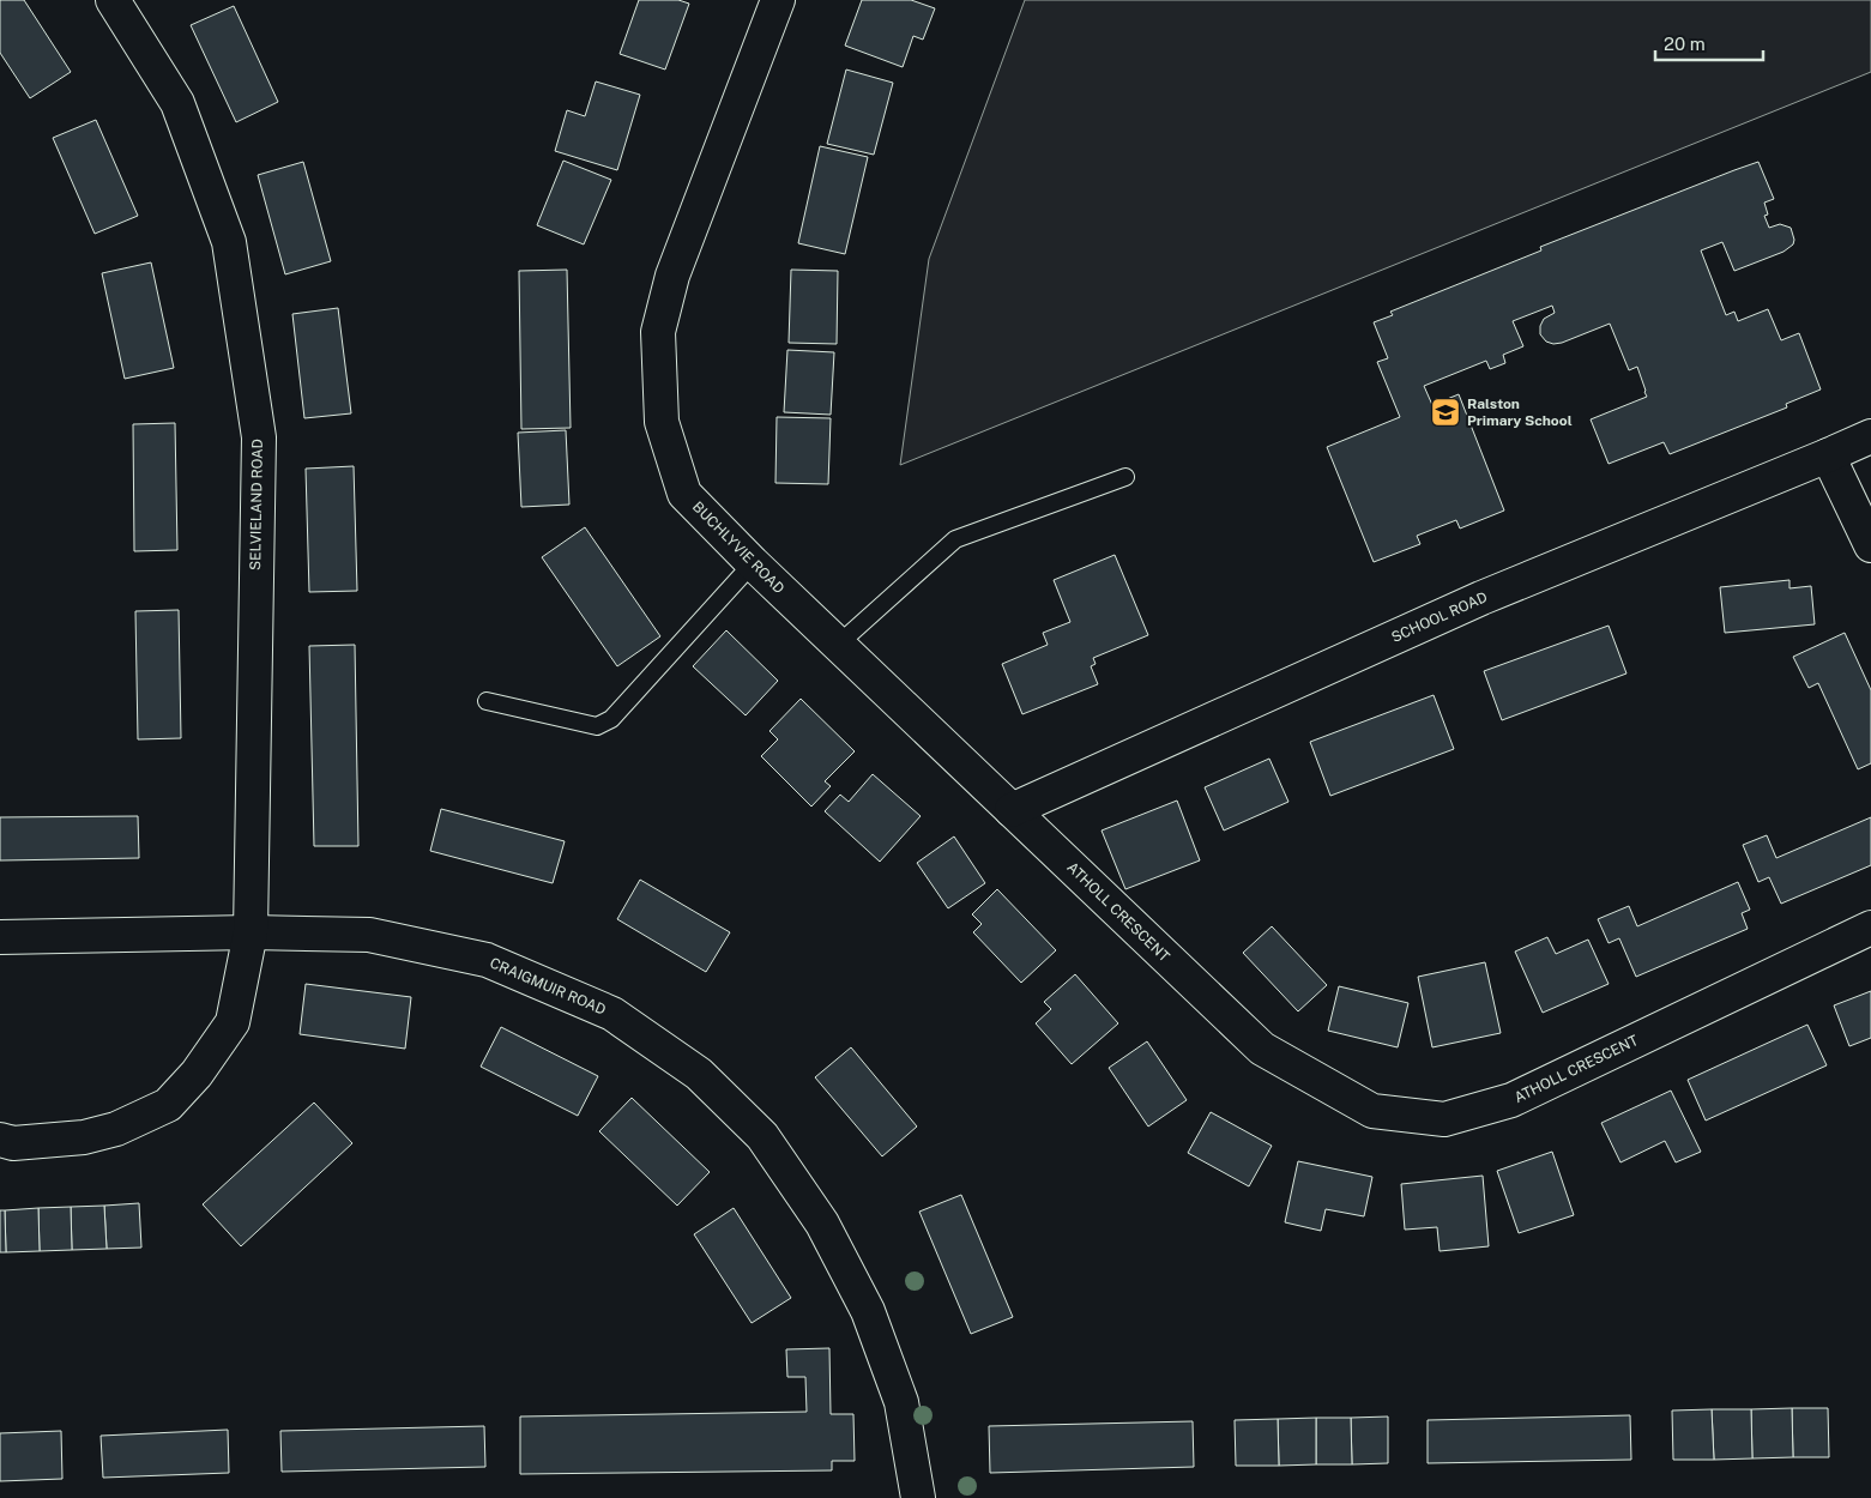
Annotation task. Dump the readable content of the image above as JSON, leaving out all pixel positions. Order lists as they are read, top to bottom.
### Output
{
  "streets": {
    "street": [
      "SELVIELAND ROAD",
      "BUCHLYVIE ROAD",
      "SCHOOL ROAD",
      "ATHOLL CRESCENT",
      "CRAIGMUIR ROAD"
    ]
  },
  "crossings": [
    ["SELVIELAND ROAD", "CRAIGMUIR ROAD"],
    ["BUCHLYVIE ROAD", "SCHOOL ROAD"],
    ["BUCHLYVIE ROAD", "ATHOLL CRESCENT"],
    ["SCHOOL ROAD", "ATHOLL CRESCENT"]
  ],
  "places": {
    "school or university": ["Ralston Primary School"]
  },
  "scale_bar": "20 m"
}
